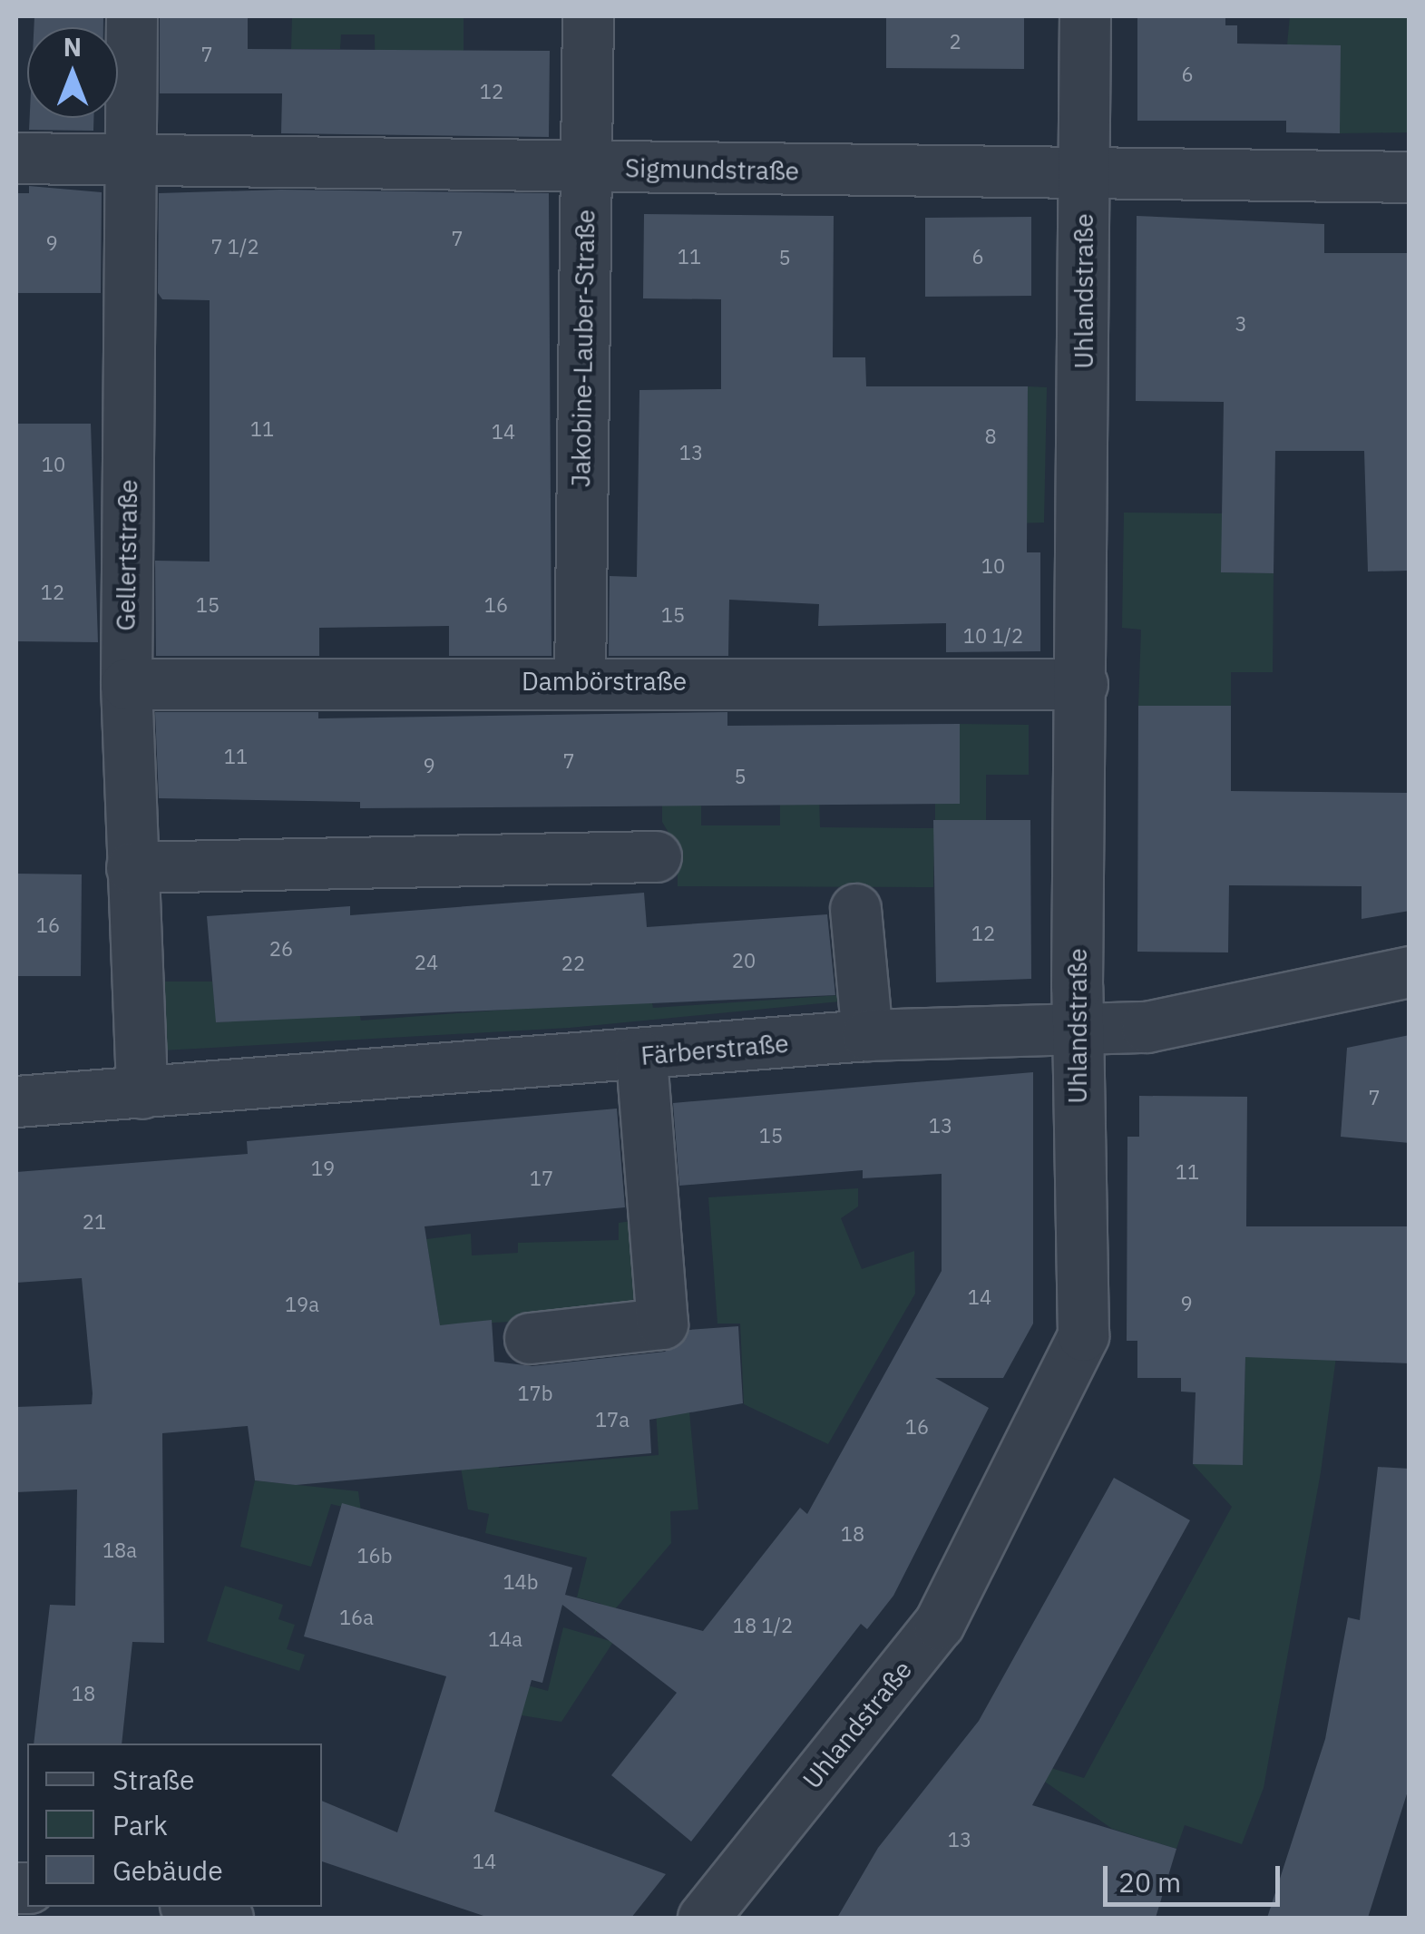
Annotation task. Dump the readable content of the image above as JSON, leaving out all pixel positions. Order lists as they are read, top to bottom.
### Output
{
  "streets": {
    "street": [
      "Sigmundstraße",
      "Uhlandstraße",
      "Jakobine-Lauber-Straße",
      "Gellertstraße",
      "Dambörstraße",
      "Färberstraße"
    ]
  },
  "crossings": [
    ["Sigmundstraße", "Uhlandstraße"],
    ["Sigmundstraße", "Jakobine-Lauber-Straße"],
    ["Sigmundstraße", "Gellertstraße"],
    ["Uhlandstraße", "Dambörstraße"],
    ["Uhlandstraße", "Färberstraße"],
    ["Jakobine-Lauber-Straße", "Dambörstraße"],
    ["Gellertstraße", "Dambörstraße"],
    ["Gellertstraße", "Färberstraße"]
  ],
  "house_numbers": [
    "2",
    "7",
    "6",
    "12",
    "7",
    "9",
    "7 1/2",
    "11",
    "6",
    "5",
    "3",
    "11",
    "14",
    "8",
    "13",
    "10",
    "10",
    "12",
    "15",
    "16",
    "15",
    "10 1/2",
    "11",
    "7",
    "9",
    "5",
    "16",
    "12",
    "26",
    "20",
    "24",
    "22",
    "7",
    "13",
    "15",
    "19",
    "11",
    "17",
    "21",
    "14",
    "9",
    "19a",
    "17b",
    "17a",
    "16",
    "18",
    "18a",
    "16b",
    "14b",
    "16a",
    "18 1/2",
    "14a",
    "18",
    "13",
    "14"
  ],
  "legend": ["Straße", "Park", "Gebäude"],
  "scale_bar": "20 m",
  "north": "top"
}
